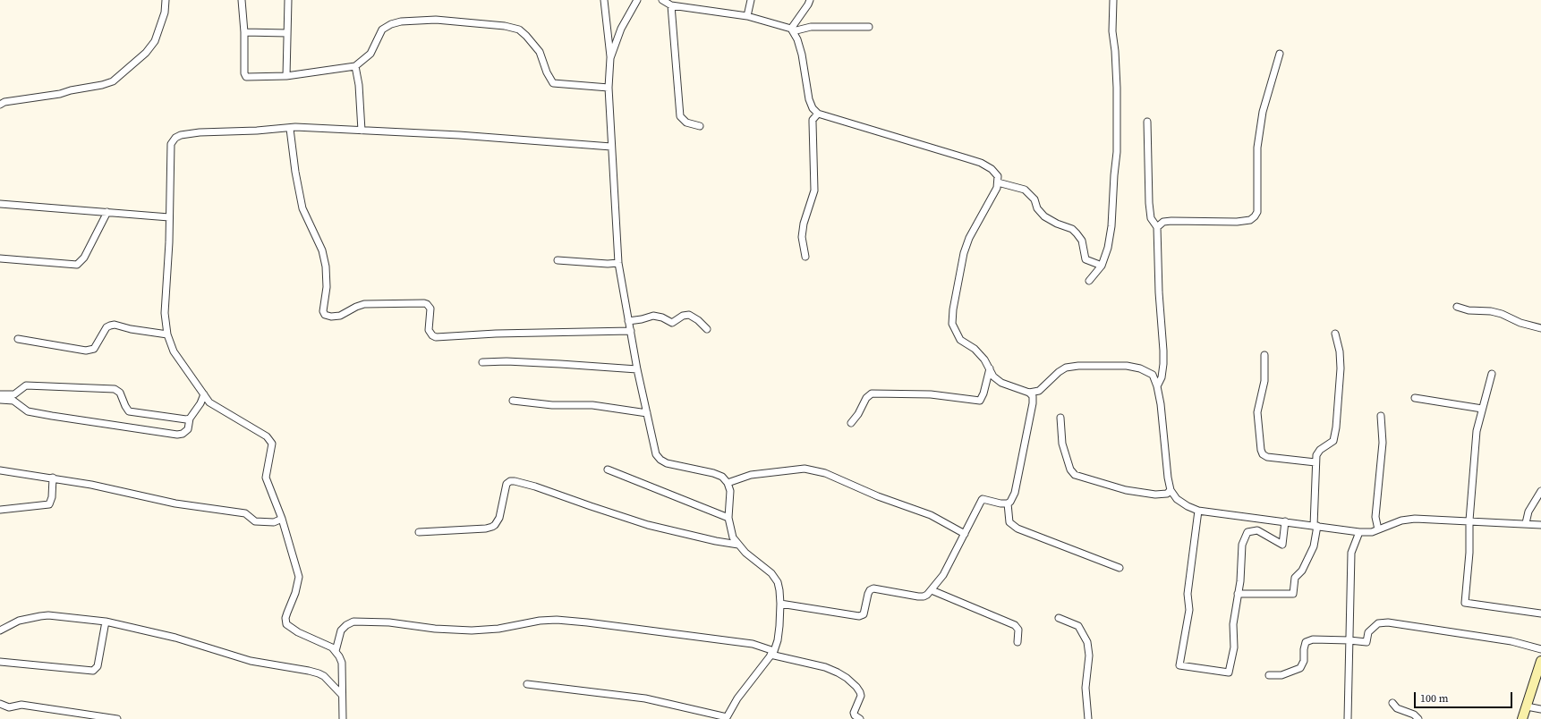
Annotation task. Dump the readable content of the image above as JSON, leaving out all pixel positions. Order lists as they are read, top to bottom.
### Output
{
  "scale_bar": "100 m"
}
